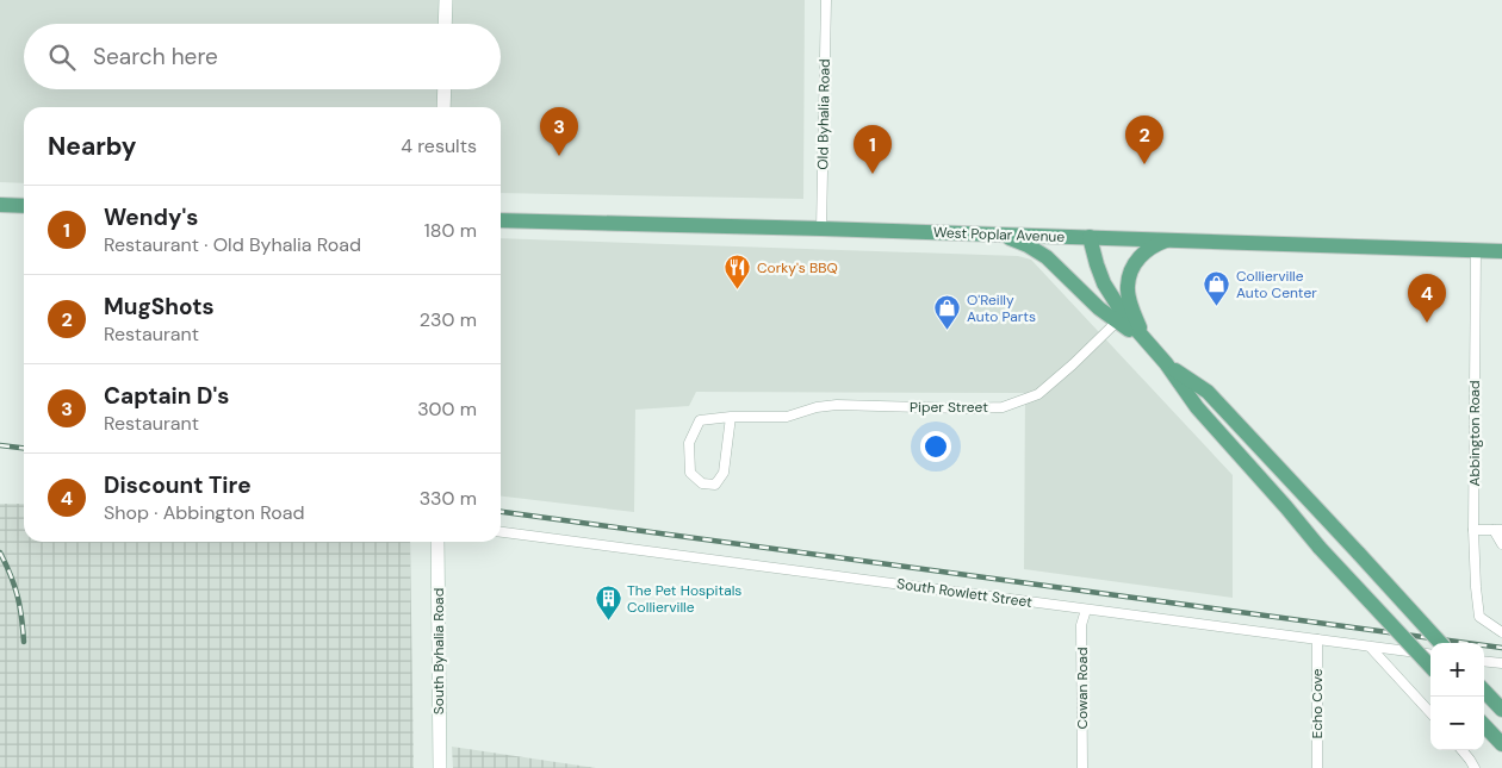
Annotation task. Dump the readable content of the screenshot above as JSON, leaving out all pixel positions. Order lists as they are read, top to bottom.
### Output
{
  "streets": {
    "main road": ["West Poplar Avenue", "South Byhalia Road"],
    "street": [
      "Old Byhalia Road",
      "Piper Street",
      "Abbington Road",
      "South Rowlett Street",
      "Cowan Road",
      "Echo Cove"
    ]
  },
  "crossings": [
    ["Old Byhalia Road", "West Poplar Avenue"],
    ["West Poplar Avenue", "Abbington Road"],
    ["South Rowlett Street", "Cowan Road"],
    ["South Rowlett Street", "Echo Cove"]
  ],
  "places": {
    "restaurant": ["Corky's BBQ"],
    "shop": ["Collierville Auto Center", "O'Reilly Auto Parts"],
    "building": ["The Pet Hospitals Collierville"]
  },
  "page": {
    "search": "Search here",
    "pins": [
      "3",
      "2",
      "1",
      "4"
    ],
    "heading": ["Nearby", "4 results"],
    "list": [
      {
        "mark": "1",
        "name": "Wendy's",
        "note": "Restaurant · Old Byhalia Road",
        "value": "180 m"
      },
      {
        "mark": "2",
        "name": "MugShots",
        "note": "Restaurant",
        "value": "230 m"
      },
      {
        "mark": "3",
        "name": "Captain D's",
        "note": "Restaurant",
        "value": "300 m"
      },
      {
        "mark": "4",
        "name": "Discount Tire",
        "note": "Shop · Abbington Road",
        "value": "330 m"
      }
    ],
    "map_buttons": ["+", "−"]
  }
}
